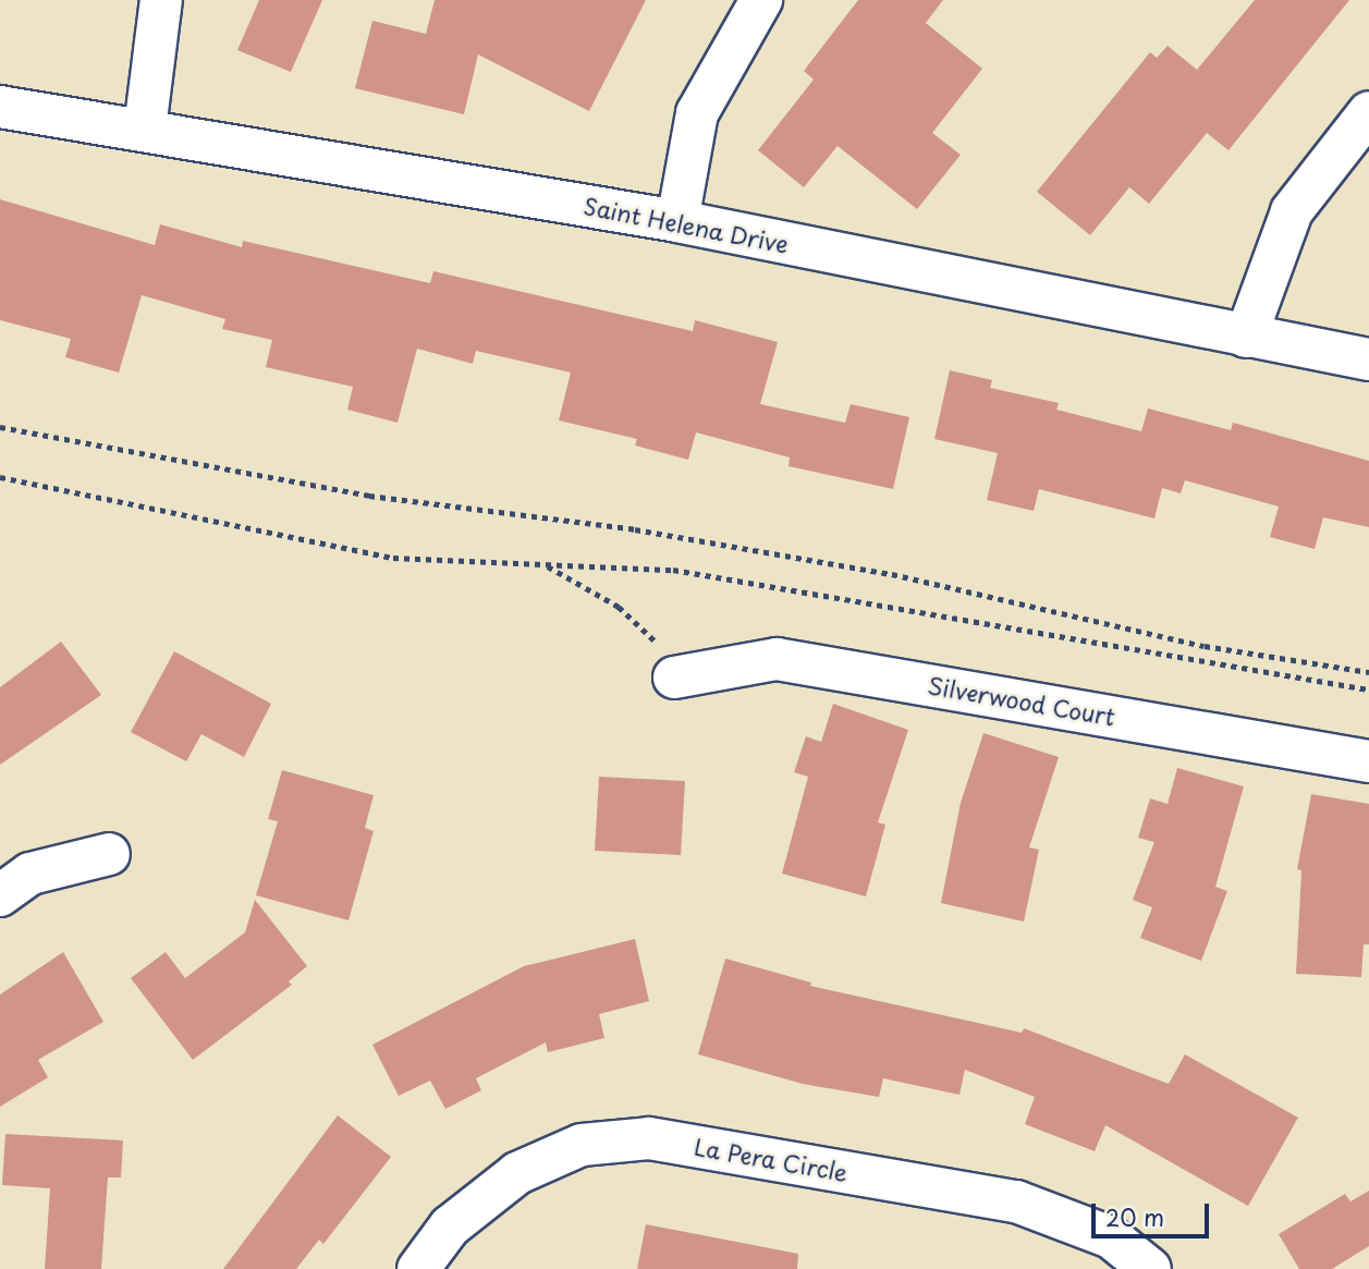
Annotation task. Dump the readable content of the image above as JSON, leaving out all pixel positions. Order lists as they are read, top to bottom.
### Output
{
  "streets": {
    "street": ["Saint Helena Drive", "Silverwood Court", "La Pera Circle"]
  },
  "scale_bar": "20 m"
}
